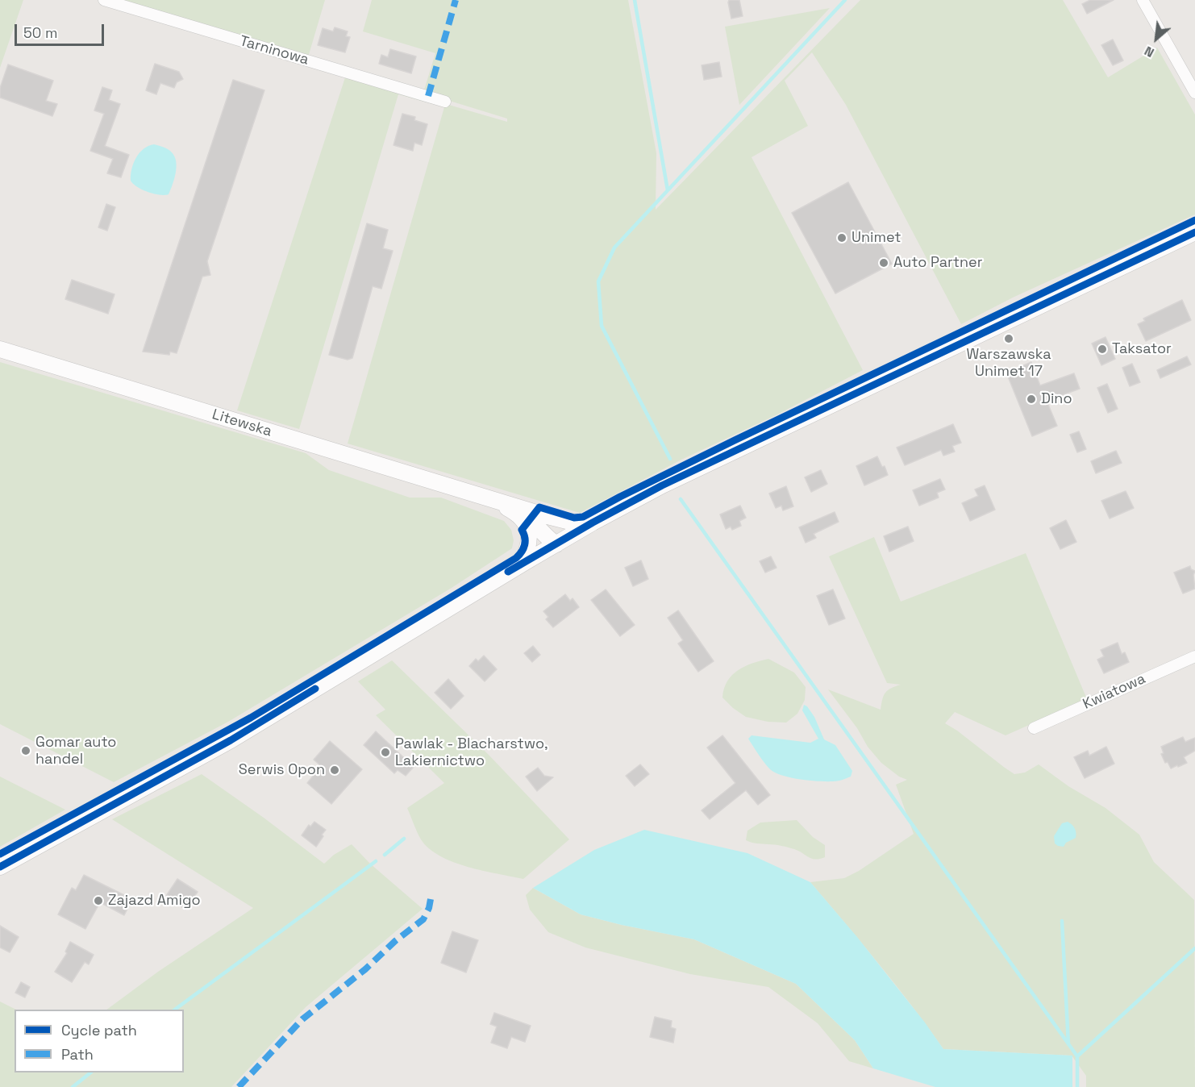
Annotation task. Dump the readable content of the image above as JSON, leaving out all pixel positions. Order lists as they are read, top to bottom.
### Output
{
  "streets": {
    "street": ["Tarninowa", "Litewska", "Kwiatowa"]
  },
  "places": [
    "Unimet",
    "Auto Partner",
    "Warszawska Unimet 17",
    "Taksator",
    "Dino",
    "Gomar auto handel",
    "Pawlak - Blacharstwo, Lakiernictwo",
    "Serwis Opon",
    "Zajazd Amigo"
  ],
  "legend": ["Cycle path", "Path"],
  "scale_bar": "50 m",
  "north": "bottom left"
}
